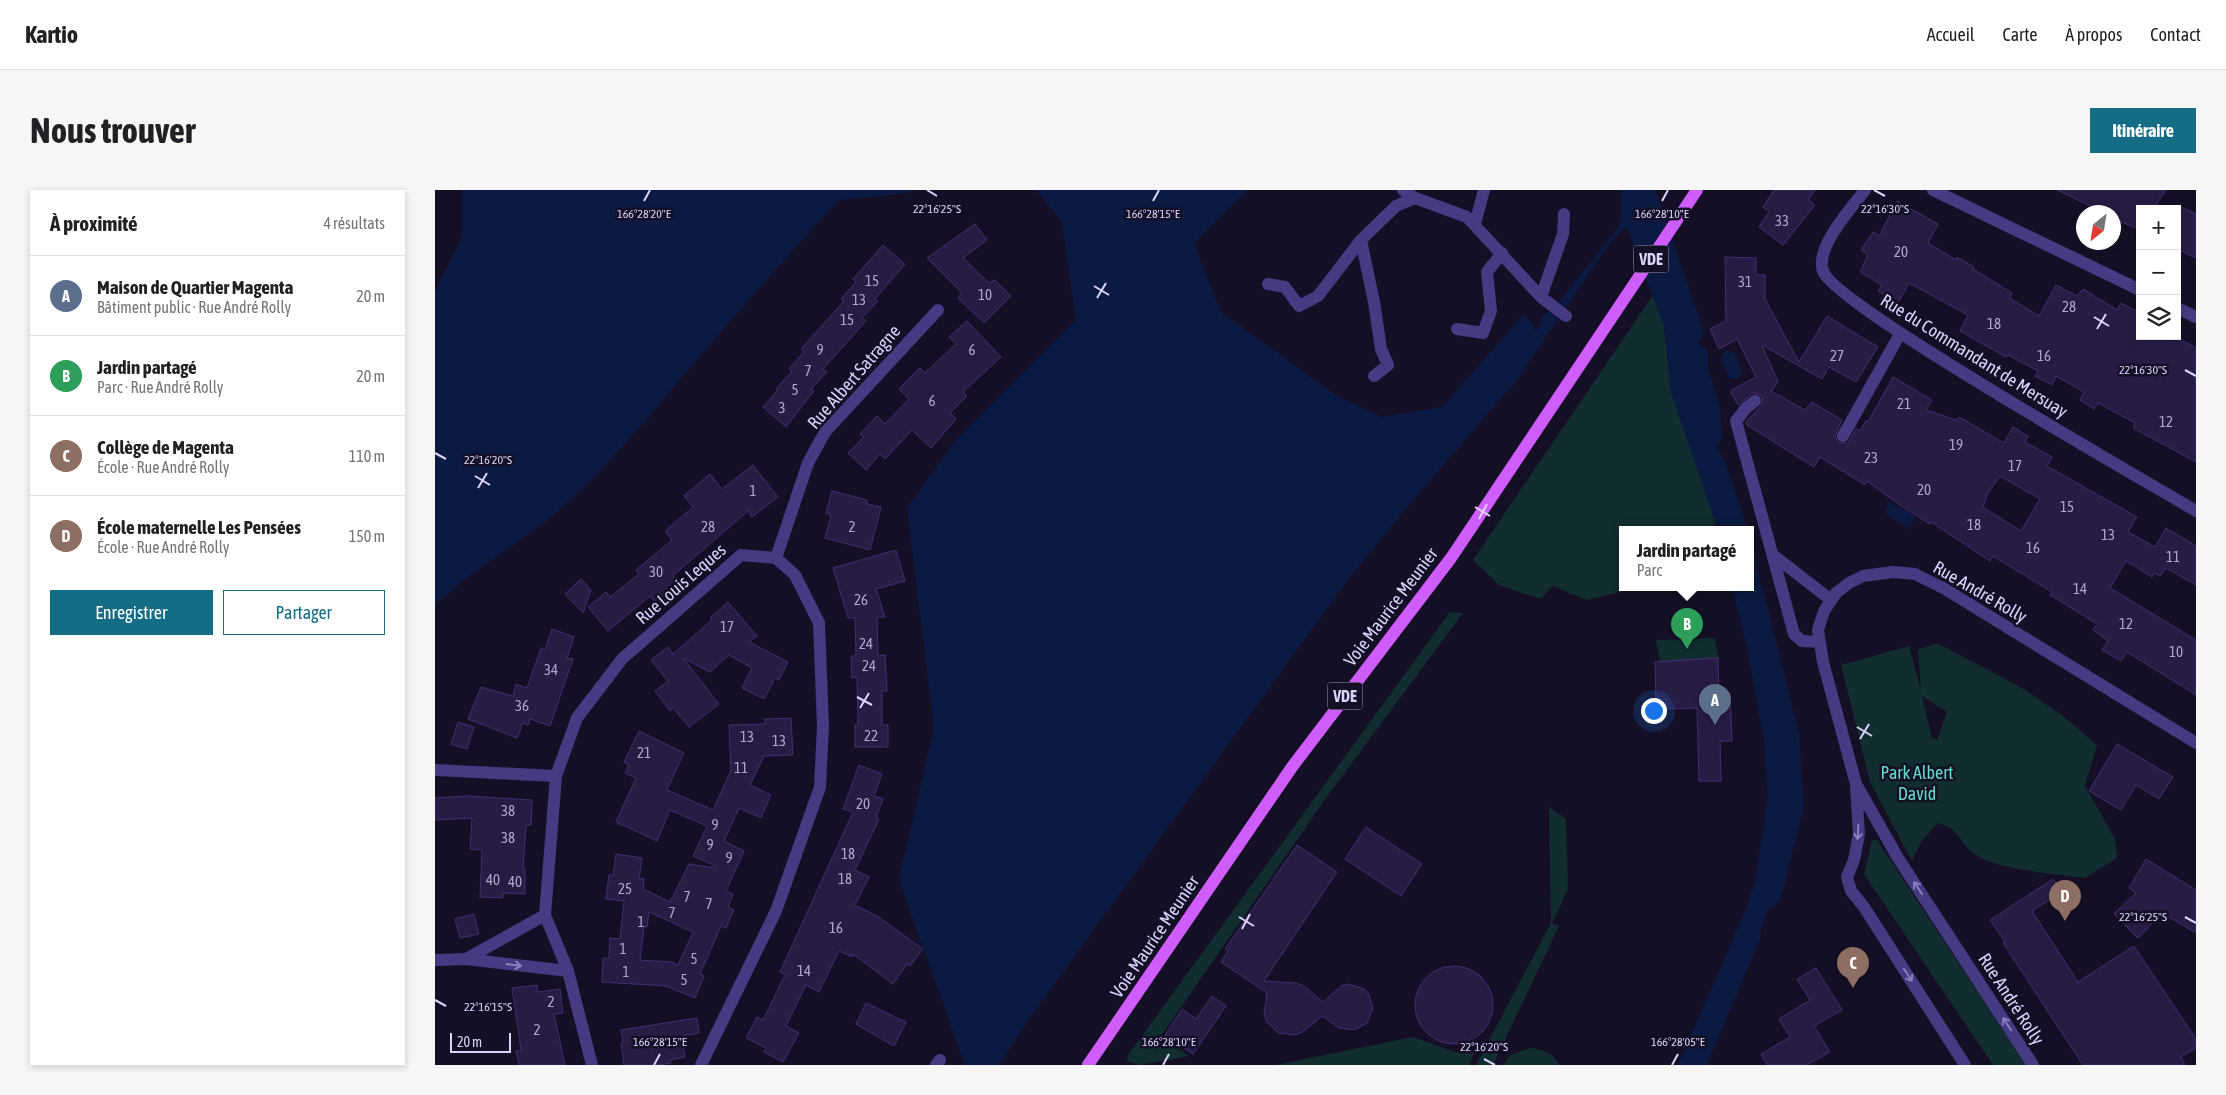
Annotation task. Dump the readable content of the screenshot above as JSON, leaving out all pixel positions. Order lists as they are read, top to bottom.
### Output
{
  "streets": {
    "main road": ["VDE", "Voie Maurice Meunier"],
    "street": [
      "Rue du Commandant de Mersuay",
      "Rue Albert Satragne",
      "Rue Louis Leques",
      "Rue André Rolly"
    ]
  },
  "crossings": [
    ["Rue Albert Satragne", "Rue Louis Leques"]
  ],
  "parks": ["Park Albert David"],
  "house_numbers": [
    "33",
    "20",
    "15",
    "31",
    "10",
    "13",
    "28",
    "15",
    "18",
    "9",
    "6",
    "27",
    "16",
    "7",
    "5",
    "6",
    "21",
    "3",
    "12",
    "19",
    "23",
    "17",
    "20",
    "1",
    "15",
    "18",
    "28",
    "2",
    "13",
    "16",
    "11",
    "30",
    "14",
    "26",
    "12",
    "17",
    "24",
    "10",
    "24",
    "34",
    "36",
    "22",
    "13",
    "13",
    "21",
    "11",
    "20",
    "38",
    "9",
    "38",
    "9",
    "18",
    "9",
    "18",
    "40",
    "40",
    "25",
    "7",
    "7",
    "7",
    "1",
    "16",
    "1",
    "5",
    "14",
    "1",
    "5",
    "2",
    "2"
  ],
  "scale_bar": "20 m",
  "north": "bottom left",
  "page": {
    "header": "Kartio",
    "nav": [
      "Accueil",
      "Carte",
      "À propos",
      "Contact"
    ],
    "buttons": [
      "Itinéraire",
      ["Enregistrer", "Partager"]
    ],
    "title": "Nous trouver",
    "heading": ["À proximité", "4 résultats"],
    "map_buttons": ["+", "−"],
    "list": [
      {
        "mark": "A",
        "name": "Maison de Quartier Magenta",
        "note": "Bâtiment public · Rue André Rolly",
        "value": "20 m"
      },
      {
        "mark": "B",
        "name": "Jardin partagé",
        "note": "Parc · Rue André Rolly",
        "value": "20 m"
      },
      {
        "mark": "C",
        "name": "Collège de Magenta",
        "note": "École · Rue André Rolly",
        "value": "110 m"
      },
      {
        "mark": "D",
        "name": "École maternelle Les Pensées",
        "note": "École · Rue André Rolly",
        "value": "150 m"
      }
    ],
    "popup": ["Jardin partagé", "Parc"],
    "pins": [
      "B",
      "A",
      "D",
      "C"
    ],
    "scale": "20 m"
  },
  "coordinates": [
    "22°16'25\"S",
    "22°16'30\"S",
    "166°28'20\"E",
    "166°28'15\"E",
    "166°28'10\"E",
    "22°16'20\"S",
    "22°16'15\"S",
    "166°28'05\"E"
  ]
}
